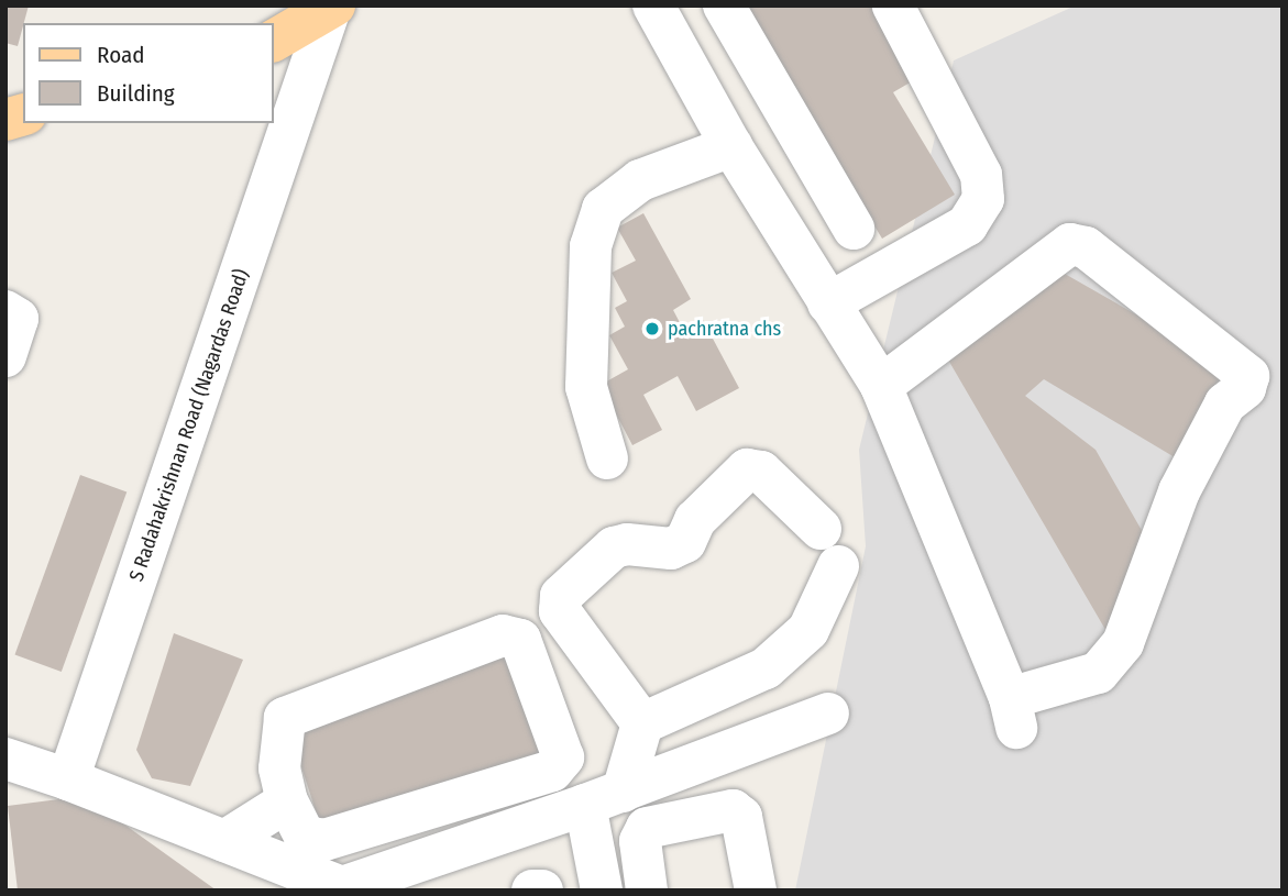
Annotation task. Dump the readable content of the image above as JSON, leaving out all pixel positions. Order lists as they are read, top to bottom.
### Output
{
  "streets": {
    "street": ["S Radahakrishnan Road (Nagardas Road)"]
  },
  "places": ["pachratna chs"],
  "legend": ["Road", "Building"]
}
